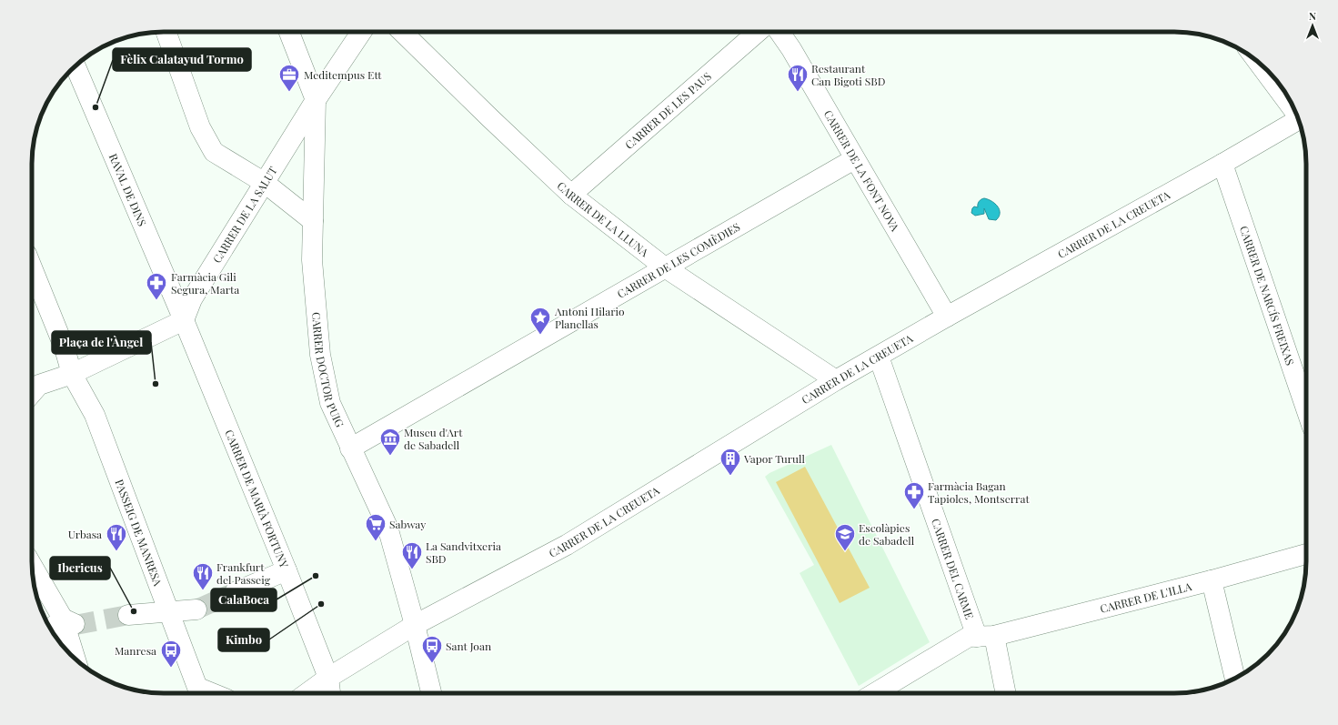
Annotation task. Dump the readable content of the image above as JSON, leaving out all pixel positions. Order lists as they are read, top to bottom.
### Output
{
  "streets": {
    "street": [
      "CARRER DE LES PAUS",
      "CARRER DE LA FONT NOVA",
      "RAVAL DE DINS",
      "CARRER DE LA SALUT",
      "CARRER DE LA LLUNA",
      "CARRER DE LA CREUETA",
      "CARRER DE LES COMÈDIES",
      "CARRER DE NARCÍS FREIXAS",
      "CARRER DOCTOR PUIG",
      "CARRER DE MARIÀ FORTUNY",
      "PASSEIG DE MANRESA",
      "CARRER DEL CARME",
      "CARRER DE L'ILLA"
    ]
  },
  "crossings": [
    ["CARRER DE LES PAUS", "CARRER DE LA LLUNA"],
    ["CARRER DE LA FONT NOVA", "CARRER DE LA CREUETA"],
    ["CARRER DE LA FONT NOVA", "CARRER DE LES COMÈDIES"],
    ["RAVAL DE DINS", "CARRER DE LA SALUT"],
    ["RAVAL DE DINS", "CARRER DE MARIÀ FORTUNY"],
    ["CARRER DE LA SALUT", "CARRER DOCTOR PUIG"],
    ["CARRER DE LA SALUT", "CARRER DE MARIÀ FORTUNY"],
    ["CARRER DE LA LLUNA", "CARRER DE LA CREUETA"],
    ["CARRER DE LA LLUNA", "CARRER DE LES COMÈDIES"],
    ["CARRER DE LA CREUETA", "CARRER DE NARCÍS FREIXAS"],
    ["CARRER DE LA CREUETA", "CARRER DOCTOR PUIG"],
    ["CARRER DE LA CREUETA", "CARRER DE MARIÀ FORTUNY"],
    ["CARRER DE LA CREUETA", "CARRER DEL CARME"],
    ["CARRER DE LES COMÈDIES", "CARRER DOCTOR PUIG"],
    ["CARRER DEL CARME", "CARRER DE L'ILLA"]
  ],
  "places": {
    "office": ["Meditempus Ett"],
    "restaurant": [
      "Restaurant Can Bigoti SBD",
      "Urbasa",
      "La Sandvitxeria SBD",
      "Frankfurt del Passeig"
    ],
    "other": [
      "Fèlix Calatayud Tormo",
      "Plaça de l'Àngel",
      "CalaBoca",
      "Kimbo",
      "Ibericus"
    ],
    "pharmacy": ["Farmàcia Gili Segura, Marta", "Farmàcia Bagan Tapioles, Montserrat"],
    "place": ["Antoni Hilario Planellas"],
    "museum": ["Museu d'Art de Sabadell"],
    "building": ["Vapor Turull"],
    "supermarket": ["Sabway"],
    "school or university": ["Escolàpies de Sabadell"],
    "bus stop": ["Sant Joan", "Manresa"]
  },
  "north": "top"
}
